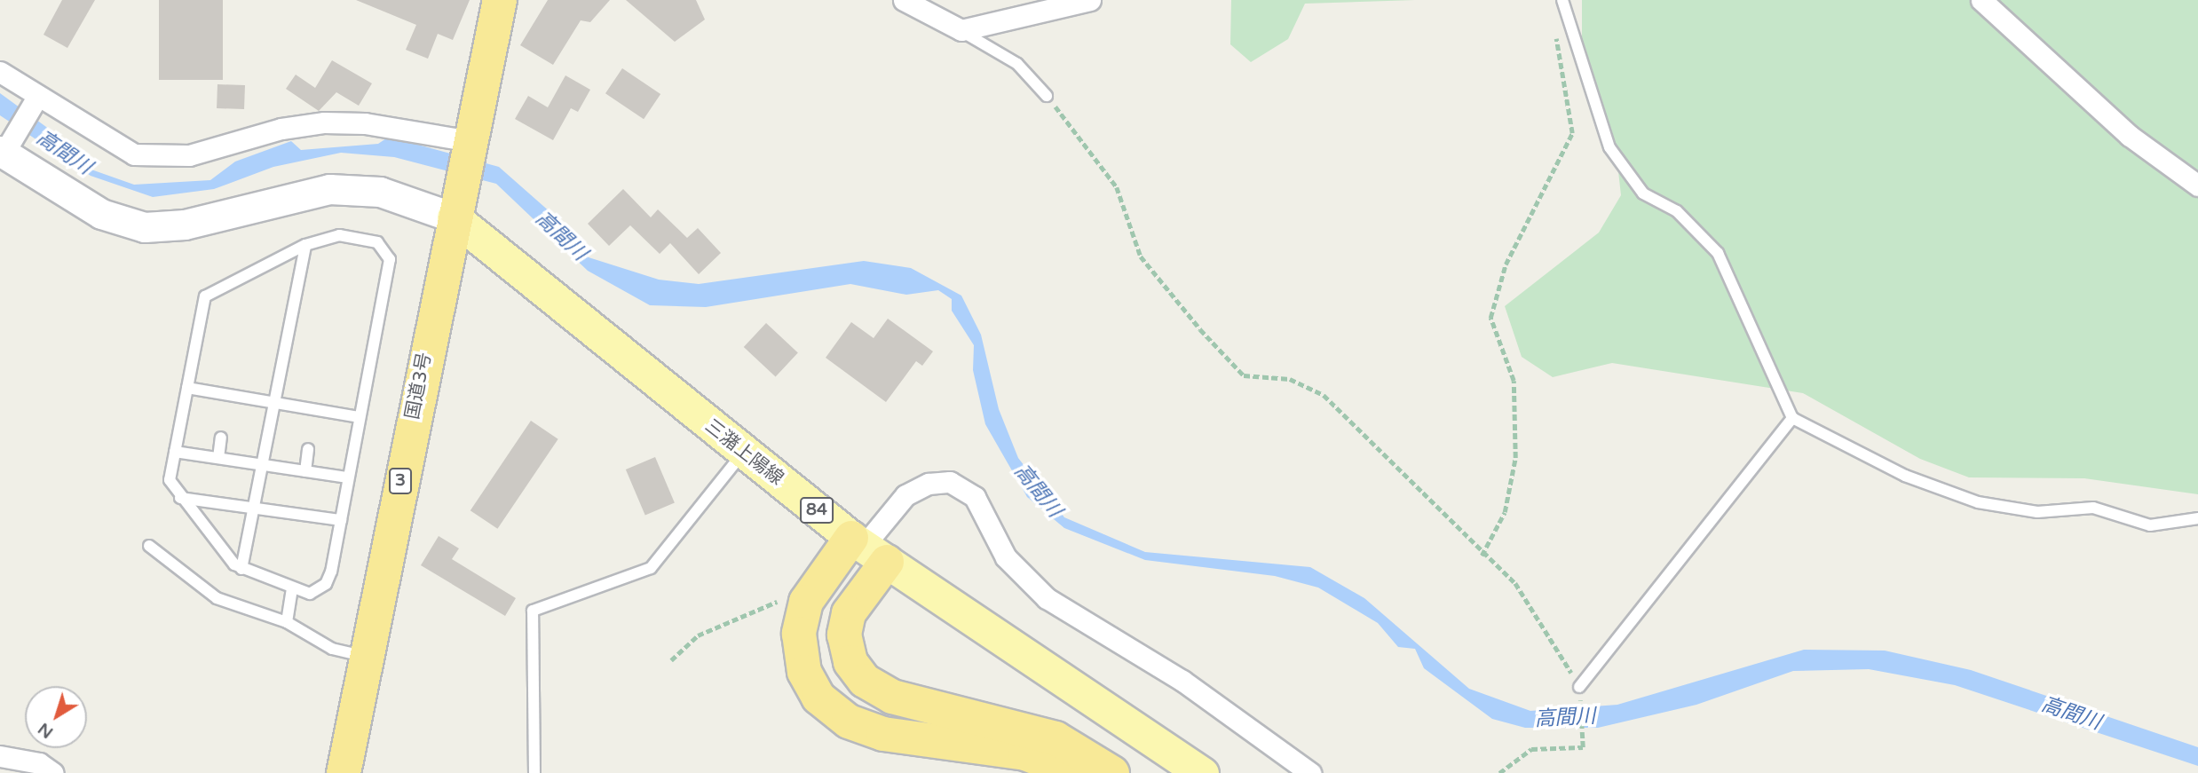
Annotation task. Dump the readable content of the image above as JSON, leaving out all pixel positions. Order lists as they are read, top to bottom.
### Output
{
  "streets": {
    "highway": ["国道3号", "3"],
    "main road": ["三潴上陽線", "84"]
  },
  "crossings": [
    ["国道3号", "三潴上陽線"]
  ],
  "water": ["高間川"],
  "north": "bottom left"
}
